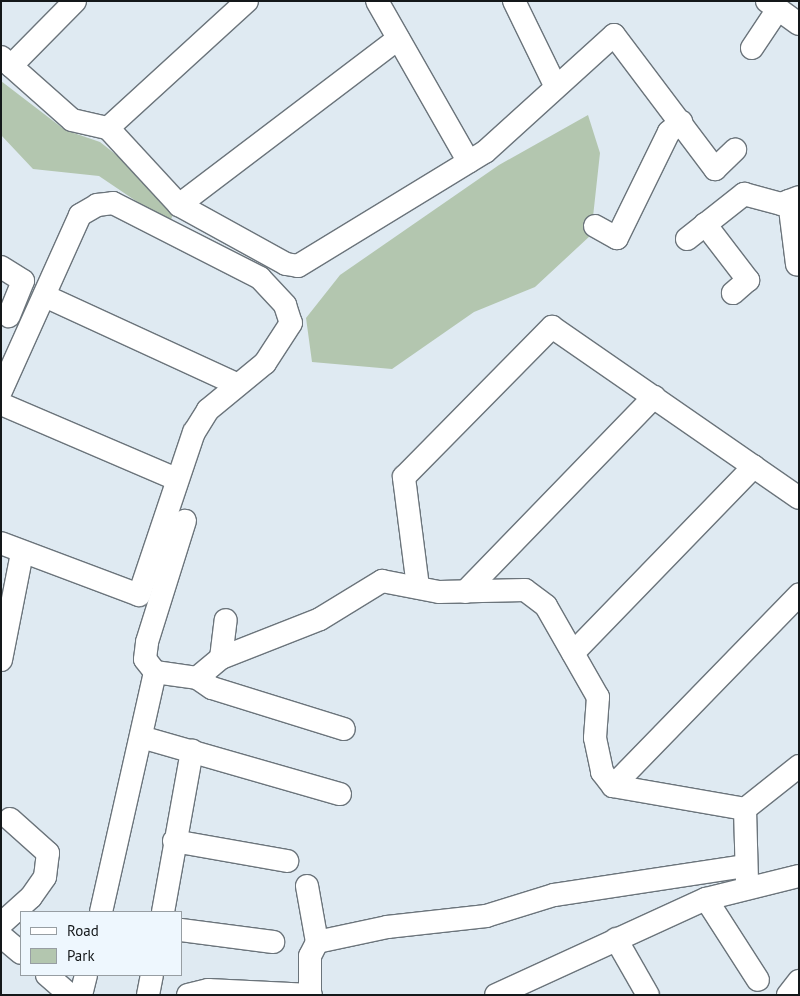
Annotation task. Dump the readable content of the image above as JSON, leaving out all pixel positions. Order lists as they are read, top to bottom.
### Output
{
  "legend": ["Road", "Park"]
}
